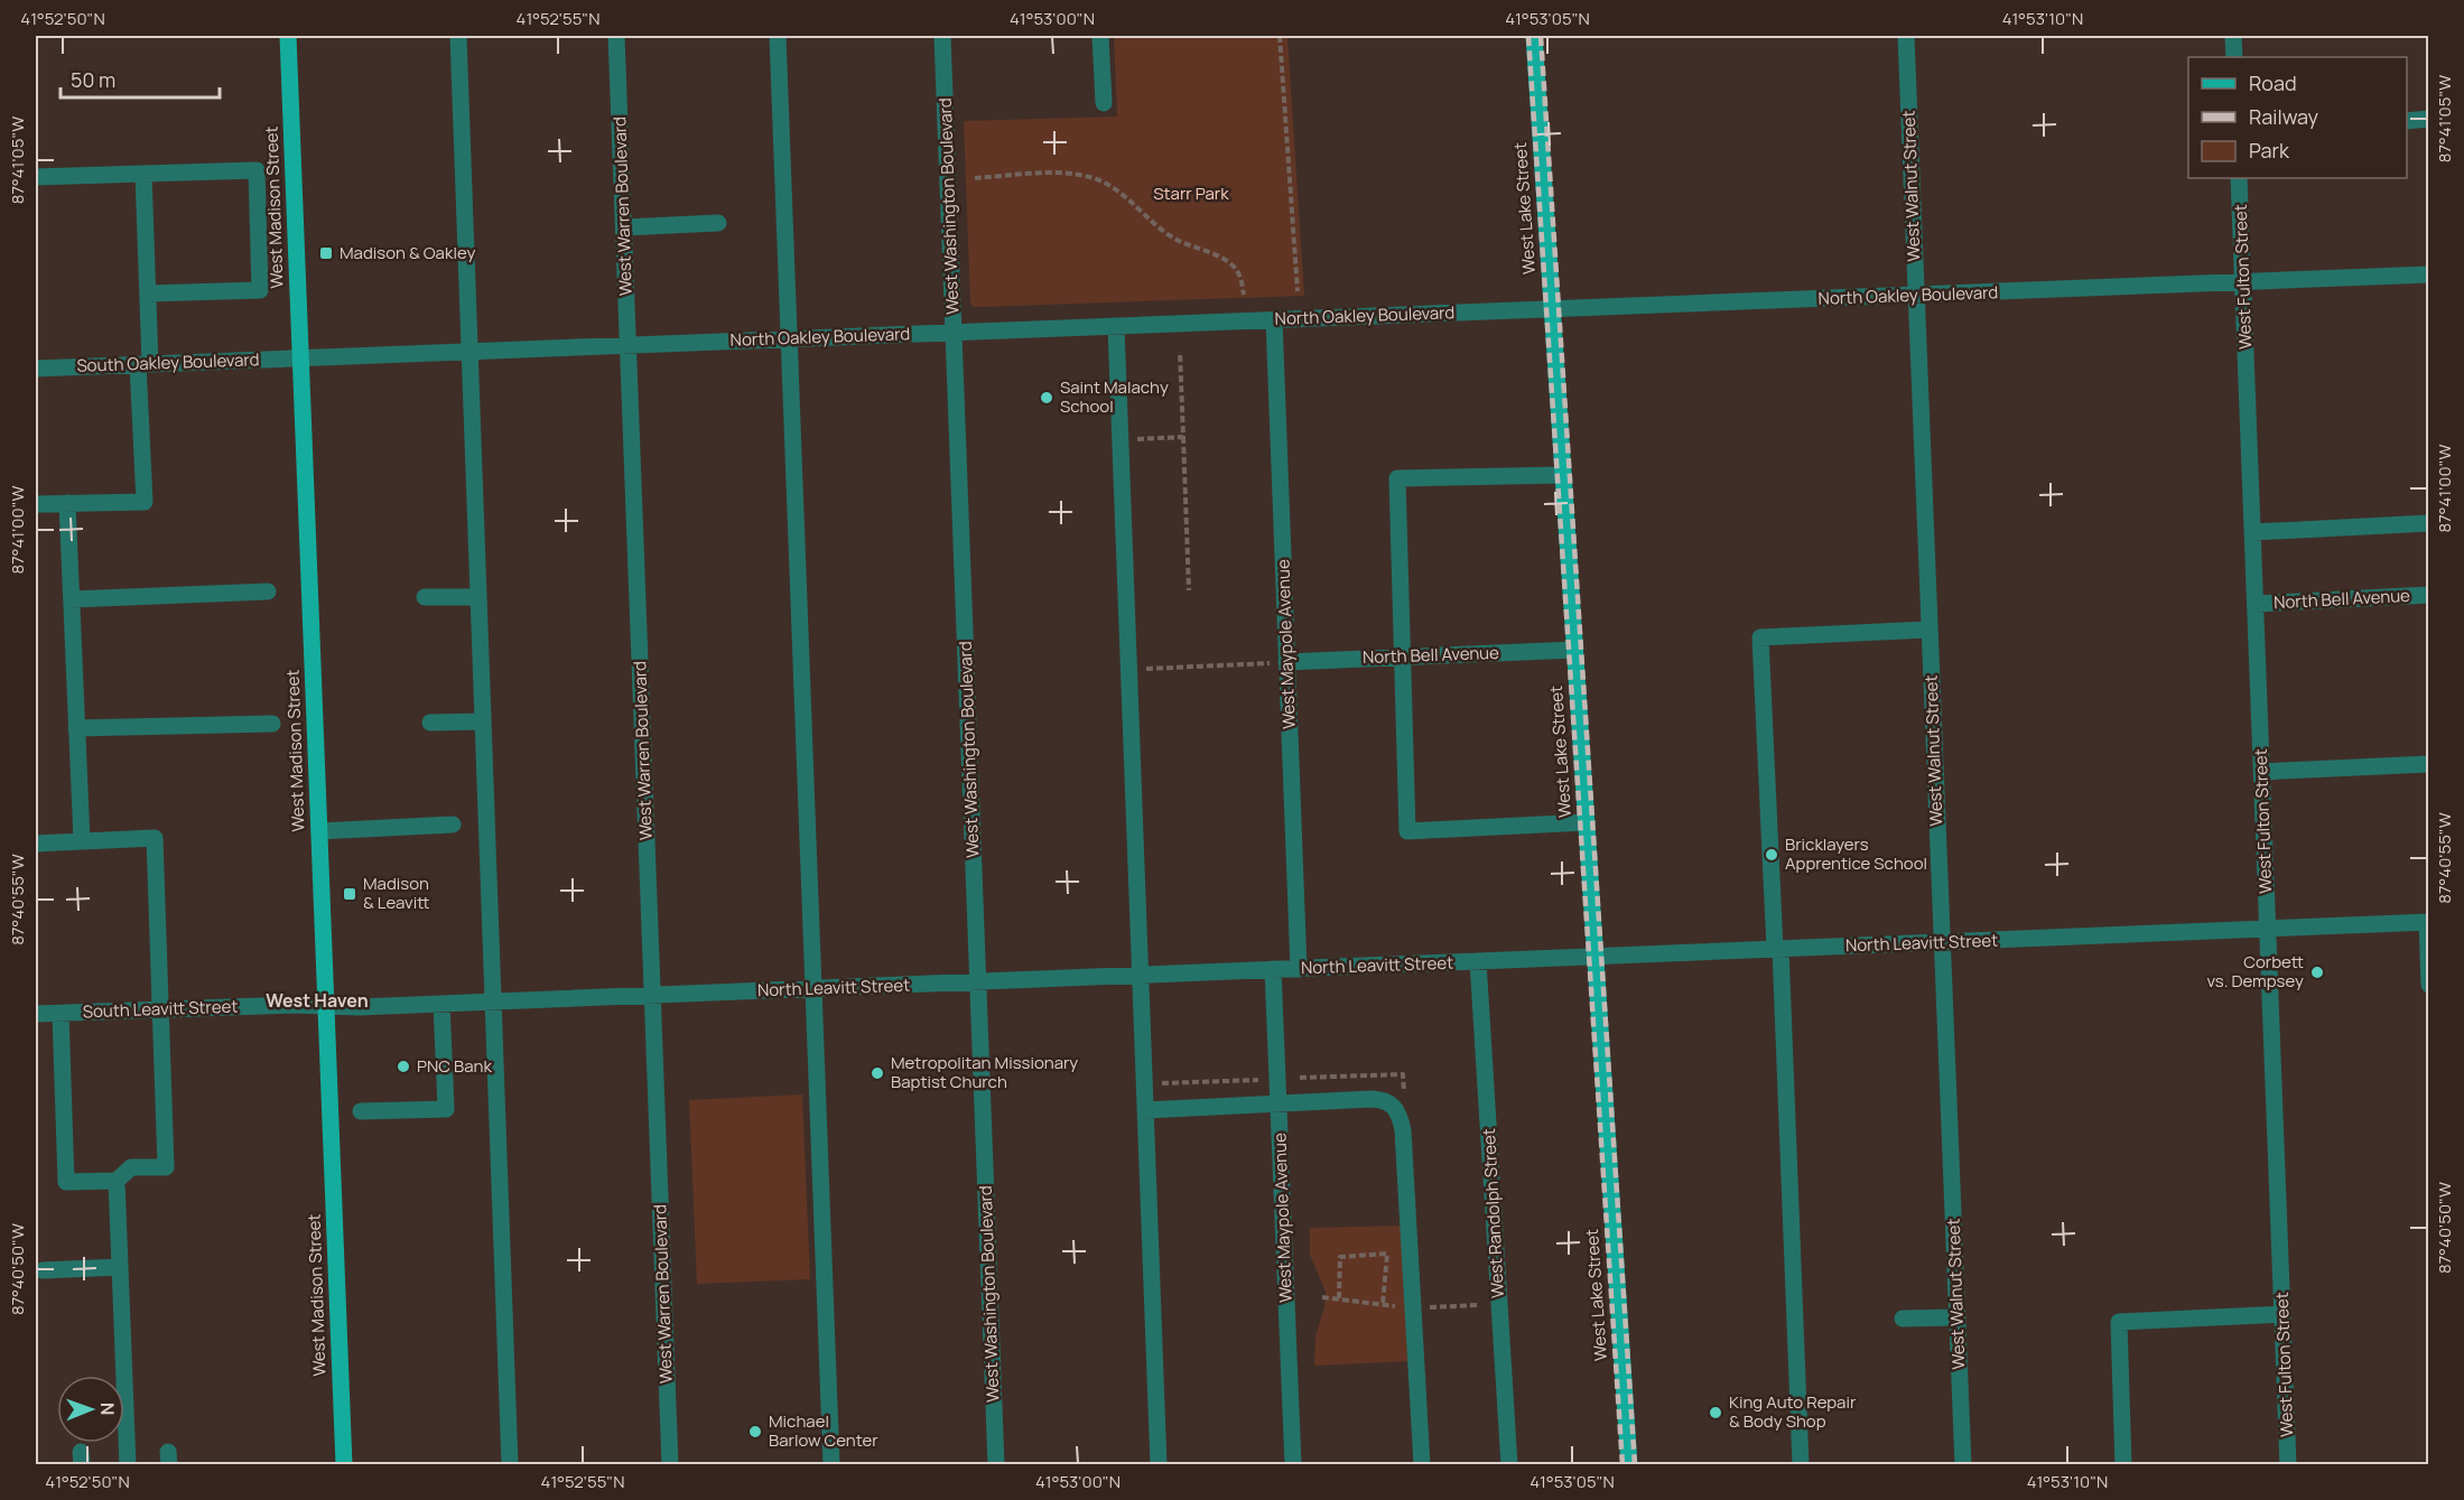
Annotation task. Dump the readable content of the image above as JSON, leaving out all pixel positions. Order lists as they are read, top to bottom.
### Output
{
  "streets": {
    "main road": ["West Madison Street", "West Lake Street"],
    "street": [
      "West Walnut Street",
      "West Warren Boulevard",
      "West Washington Boulevard",
      "West Fulton Street",
      "North Oakley Boulevard",
      "South Oakley Boulevard",
      "North Bell Avenue",
      "West Maypole Avenue",
      "North Leavitt Street",
      "South Leavitt Street",
      "West Randolph Street"
    ]
  },
  "crossings": [
    ["West Walnut Street", "North Oakley Boulevard"],
    ["West Walnut Street", "North Leavitt Street"],
    ["West Warren Boulevard", "North Oakley Boulevard"],
    ["West Warren Boulevard", "North Leavitt Street"],
    ["West Washington Boulevard", "North Oakley Boulevard"],
    ["West Washington Boulevard", "North Leavitt Street"],
    ["West Madison Street", "North Oakley Boulevard"],
    ["West Madison Street", "South Oakley Boulevard"],
    ["West Madison Street", "North Leavitt Street"],
    ["West Madison Street", "South Leavitt Street"],
    ["West Lake Street", "North Oakley Boulevard"],
    ["West Lake Street", "North Bell Avenue"],
    ["West Lake Street", "North Leavitt Street"],
    ["West Fulton Street", "North Oakley Boulevard"],
    ["West Fulton Street", "North Bell Avenue"],
    ["West Fulton Street", "North Leavitt Street"],
    ["North Oakley Boulevard", "South Oakley Boulevard"],
    ["North Oakley Boulevard", "West Maypole Avenue"],
    ["North Bell Avenue", "West Maypole Avenue"],
    ["West Maypole Avenue", "North Leavitt Street"],
    ["North Leavitt Street", "South Leavitt Street"],
    ["North Leavitt Street", "West Randolph Street"]
  ],
  "districts": ["West Haven"],
  "parks": ["Starr Park"],
  "places": {
    "transit": ["Madison & Oakley", "Madison & Leavitt"],
    "other": [
      "Saint Malachy School",
      "Bricklayers Apprentice School",
      "Corbett vs. Dempsey",
      "PNC Bank",
      "Metropolitan Missionary Baptist Church",
      "King Auto Repair & Body Shop",
      "Michael Barlow Center"
    ]
  },
  "legend": ["Road", "Railway", "Park"],
  "scale_bar": "50 m",
  "north": "right",
  "coordinates": [
    "41°52'50\"N",
    "41°52'55\"N",
    "41°53'00\"N",
    "41°53'05\"N",
    "41°53'10\"N",
    "87°41'05\"W",
    "87°41'00\"W",
    "87°40'55\"W",
    "87°40'50\"W"
  ]
}
